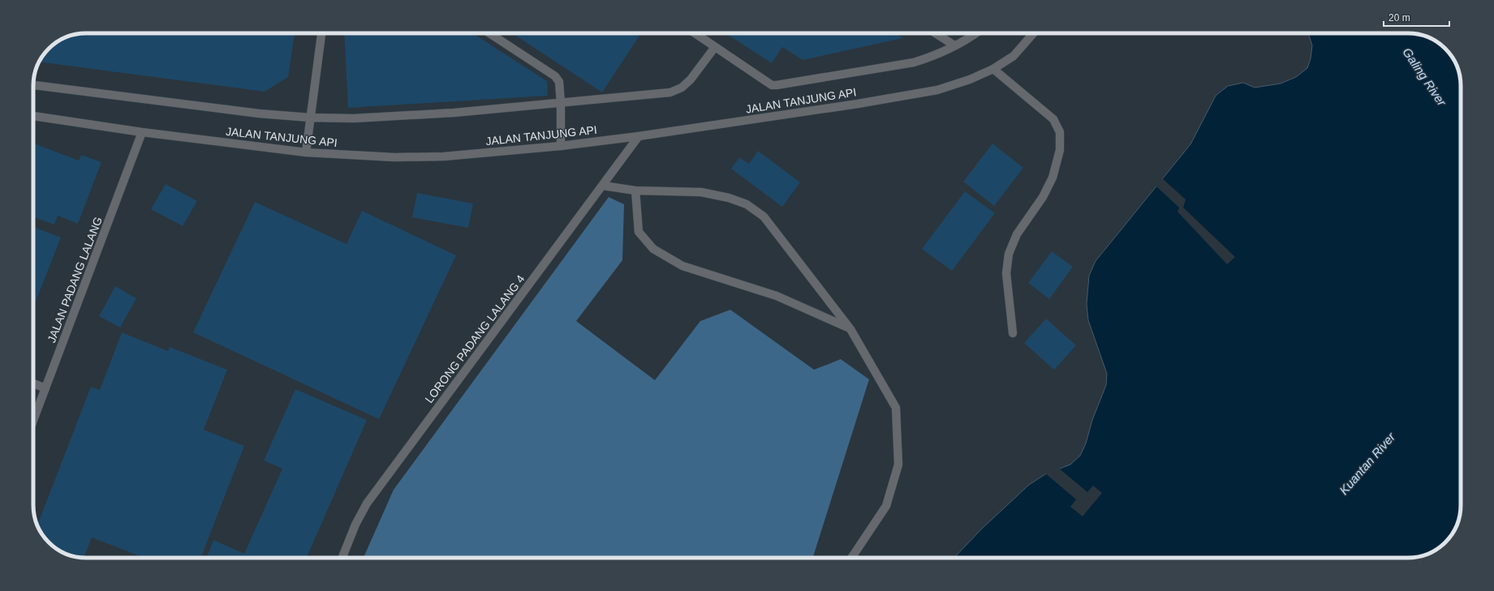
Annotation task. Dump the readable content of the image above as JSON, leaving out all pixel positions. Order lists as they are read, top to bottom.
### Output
{
  "streets": {
    "street": ["JALAN TANJUNG API", "JALAN PADANG LALANG", "LORONG PADANG LALANG 4"]
  },
  "crossings": [
    ["JALAN TANJUNG API", "JALAN PADANG LALANG"],
    ["JALAN TANJUNG API", "LORONG PADANG LALANG 4"]
  ],
  "water": ["Galing River", "Kuantan River"],
  "scale_bar": "20 m"
}
